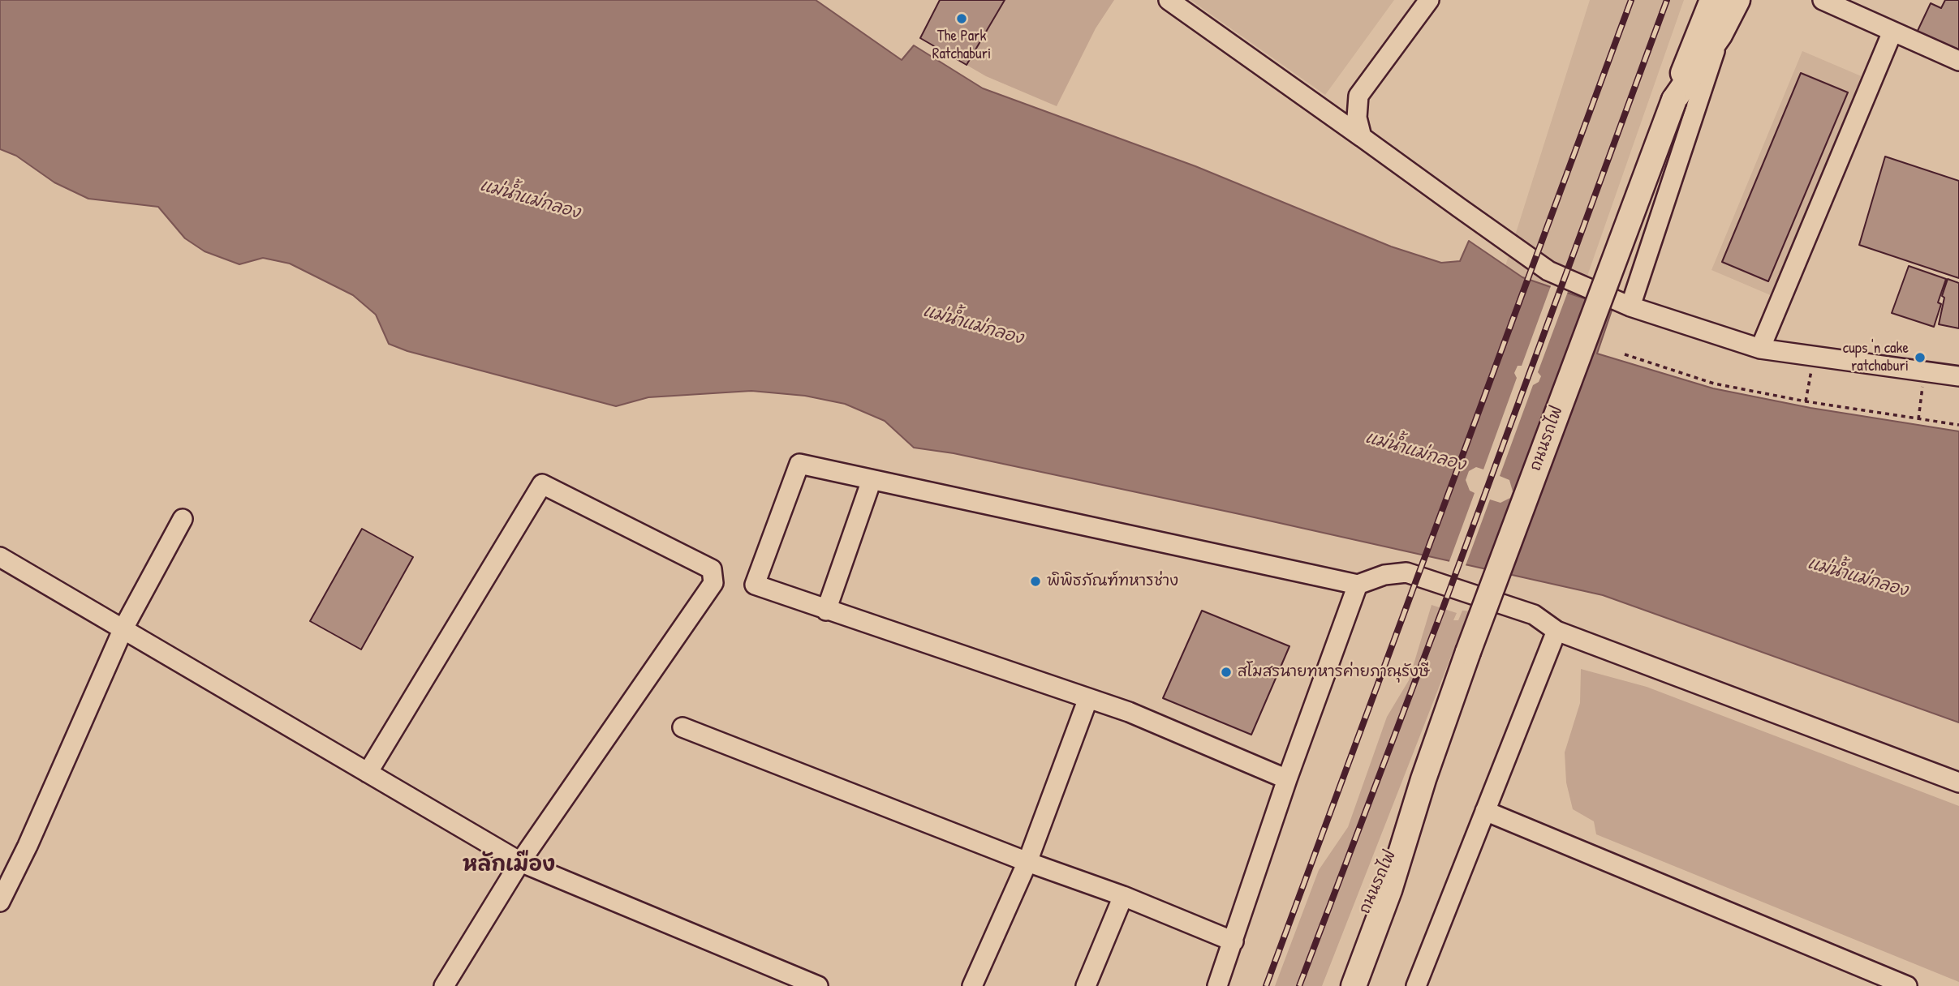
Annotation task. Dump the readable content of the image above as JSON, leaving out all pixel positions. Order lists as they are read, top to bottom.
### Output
{
  "streets": {
    "main road": ["ถนนรถไฟ"]
  },
  "districts": ["หลักเมือง"],
  "water": ["แม่น้ำแม่กลอง"],
  "places": [
    "The Park Ratchaburi",
    "cups 'n cake ratchaburi",
    "พิพิธภัณฑ์ทหารช่าง",
    "สโมสรนายทหารค่ายภาณุรังษี"
  ]
}
